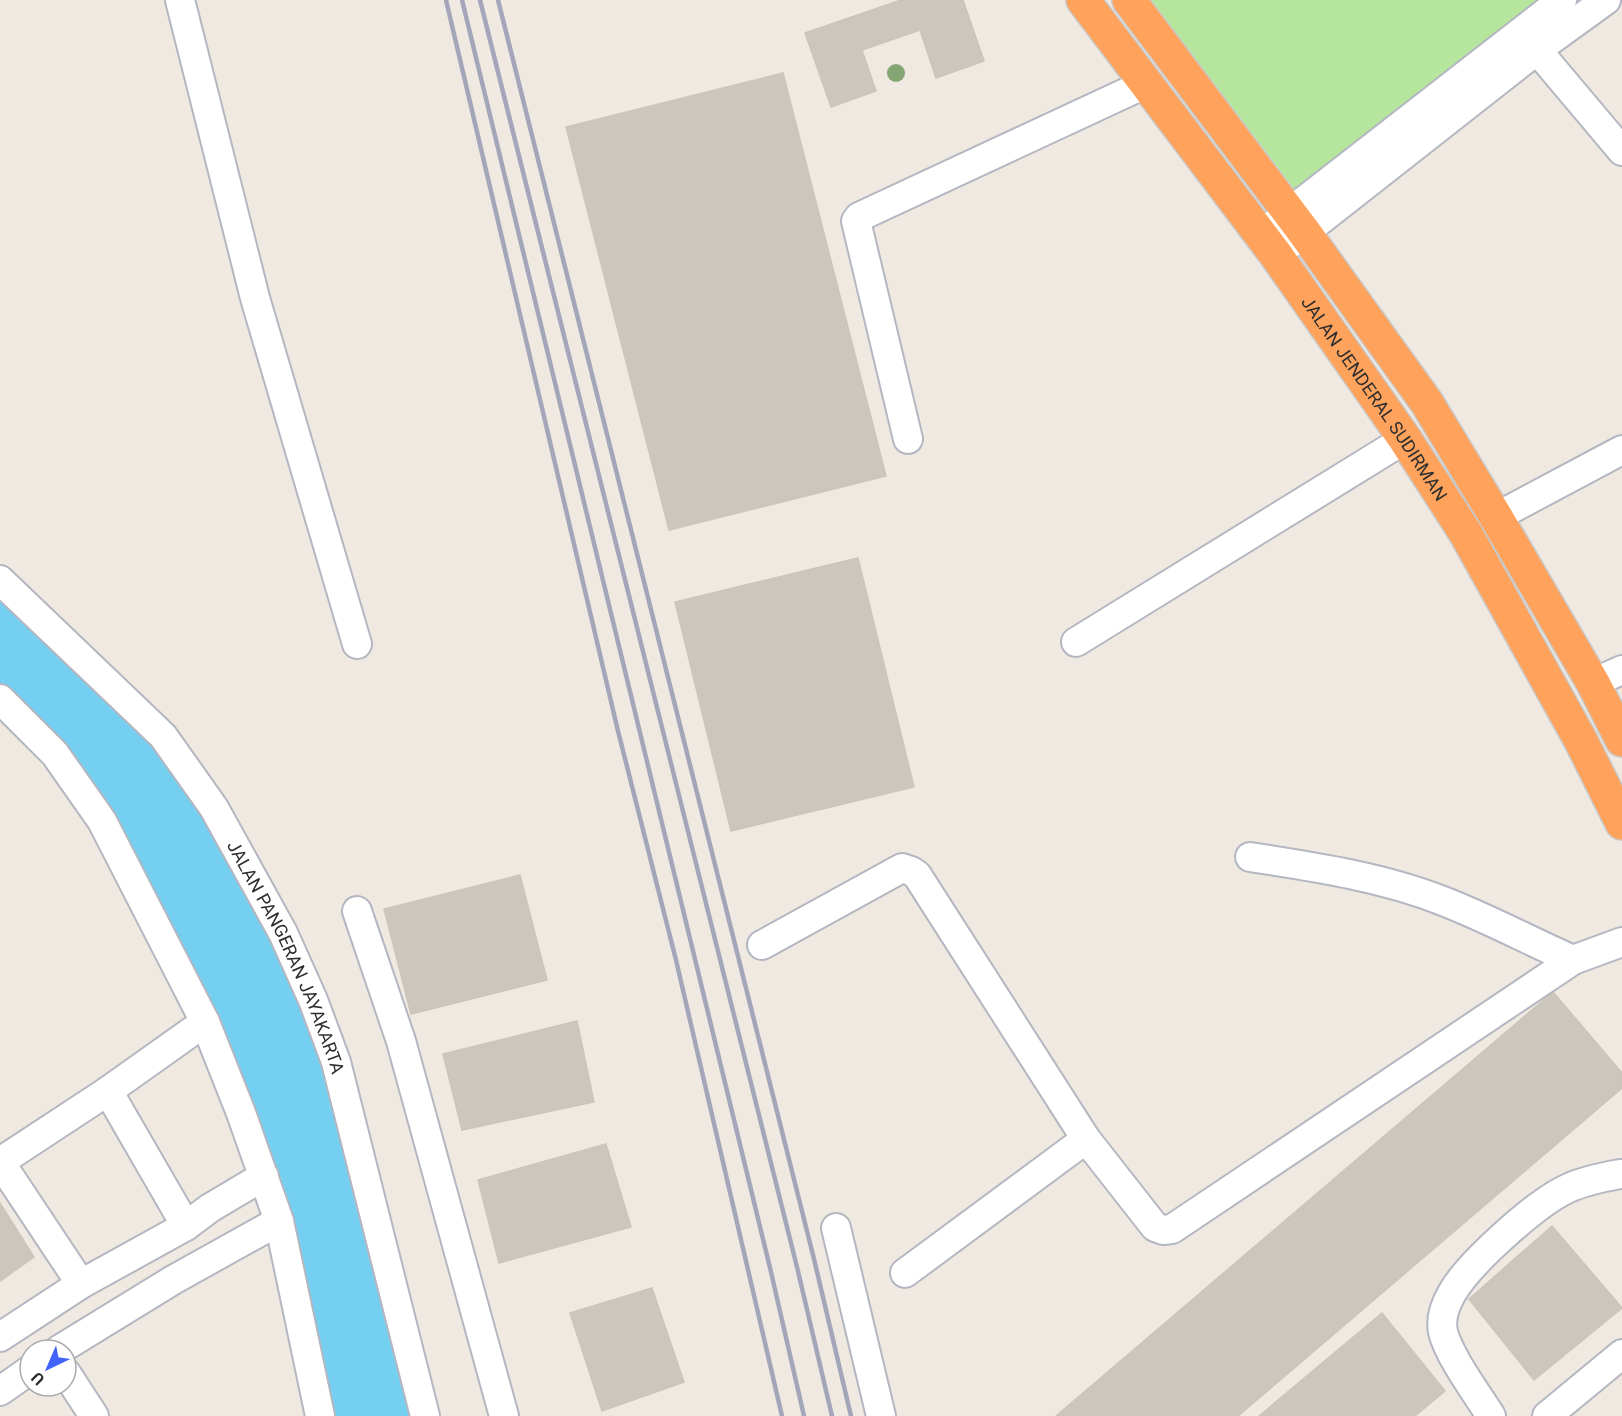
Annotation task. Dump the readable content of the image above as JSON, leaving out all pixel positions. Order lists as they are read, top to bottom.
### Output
{
  "streets": {
    "highway": ["JALAN JENDERAL SUDIRMAN"],
    "street": ["JALAN PANGERAN JAYAKARTA"]
  },
  "north": "bottom left"
}
